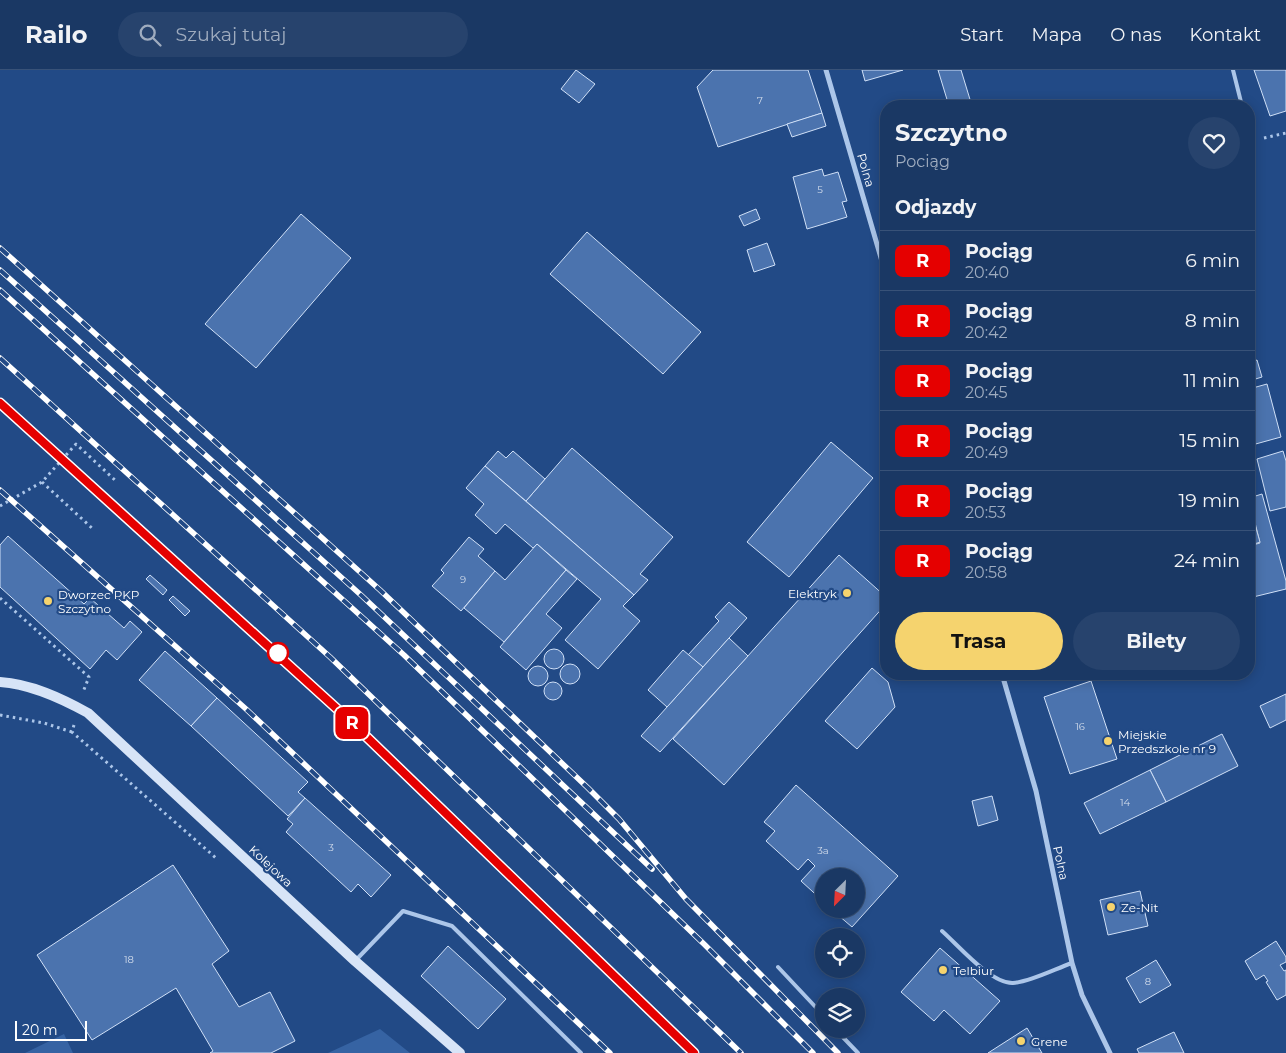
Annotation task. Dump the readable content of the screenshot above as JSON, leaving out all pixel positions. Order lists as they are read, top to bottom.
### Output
{
  "streets": {
    "street": ["Polna", "Kolejowa"]
  },
  "places": [
    "Elektryk",
    "Dworzec PKP Szczytno",
    "Miejskie Przedszkole nr 9",
    "Ze-Nit",
    "Telbiur",
    "Grene"
  ],
  "house_numbers": [
    "7",
    "5",
    "9",
    "16",
    "14",
    "3",
    "3a",
    "18",
    "8"
  ],
  "scale_bar": "20 m",
  "north": "bottom left",
  "page": {
    "header": "Railo",
    "search": "Szukaj tutaj",
    "nav": [
      "Start",
      "Mapa",
      "O nas",
      "Kontakt"
    ],
    "on_map": "R",
    "heading": [
      ["Szczytno", "Pociąg"],
      "Odjazdy"
    ],
    "list": [
      {
        "mark": "R",
        "name": "Pociąg",
        "note": "20:40",
        "value": "6 min"
      },
      {
        "mark": "R",
        "name": "Pociąg",
        "note": "20:42",
        "value": "8 min"
      },
      {
        "mark": "R",
        "name": "Pociąg",
        "note": "20:45",
        "value": "11 min"
      },
      {
        "mark": "R",
        "name": "Pociąg",
        "note": "20:49",
        "value": "15 min"
      },
      {
        "mark": "R",
        "name": "Pociąg",
        "note": "20:53",
        "value": "19 min"
      },
      {
        "mark": "R",
        "name": "Pociąg",
        "note": "20:58",
        "value": "24 min"
      }
    ],
    "buttons": ["Trasa", "Bilety"],
    "scale": "20 m"
  }
}
